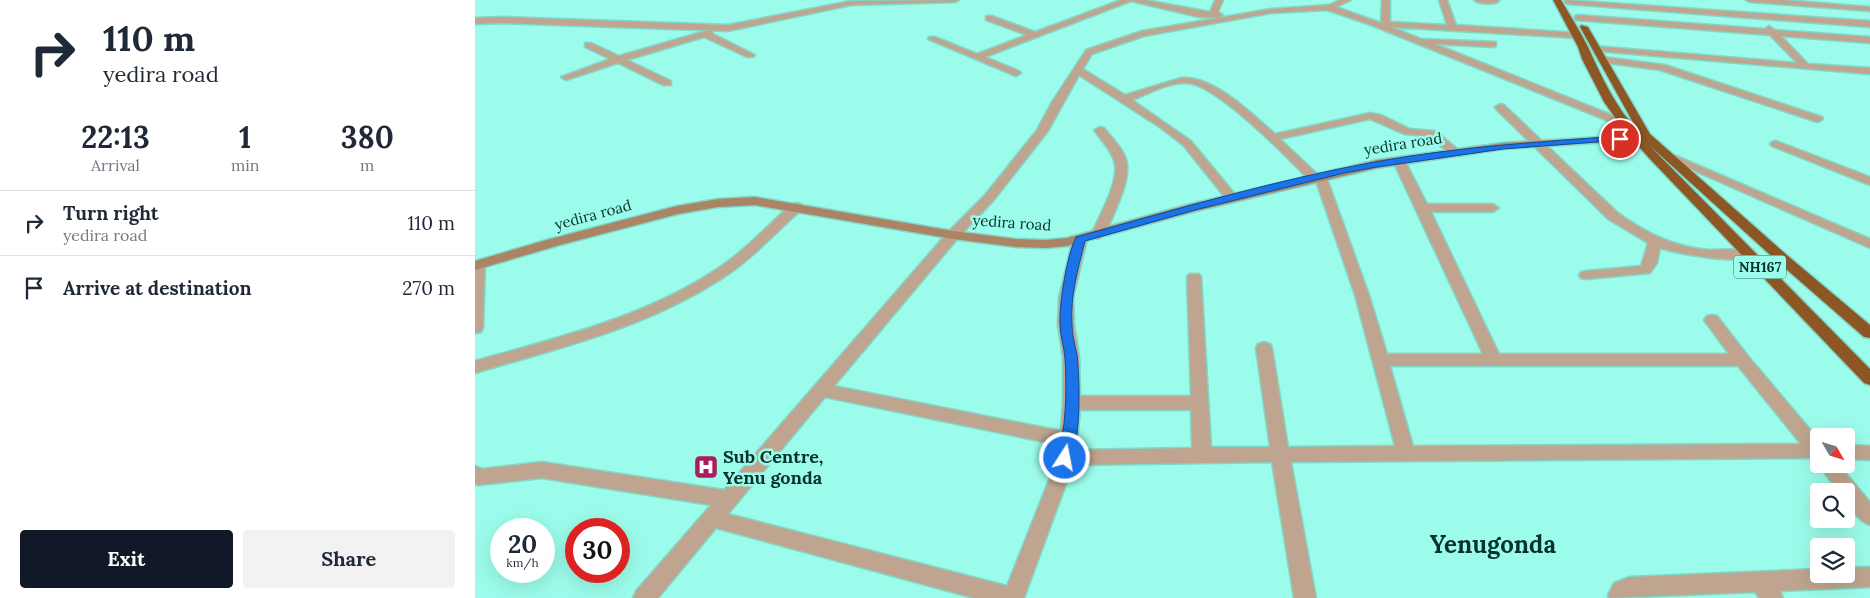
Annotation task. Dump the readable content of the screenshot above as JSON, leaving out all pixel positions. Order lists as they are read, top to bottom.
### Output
{
  "streets": {
    "highway": ["NH167"],
    "main road": ["yedira road"]
  },
  "crossings": [
    ["yedira road", "NH167"]
  ],
  "districts": ["Yenugonda"],
  "places": {
    "hospital": ["Sub Centre, Yenu gonda"]
  },
  "north": "bottom right",
  "page": {
    "turn": ["110 m", "yedira road"],
    "eta": [
      "22:13",
      "Arrival",
      "1",
      "min",
      "380",
      "m"
    ],
    "list": [
      {
        "name": "Turn right",
        "note": "yedira road",
        "value": "110 m"
      },
      {
        "name": "Arrive at destination",
        "value": "270 m"
      }
    ],
    "speed": "20 km/h",
    "limit": "30",
    "buttons": ["Exit", "Share"]
  }
}
